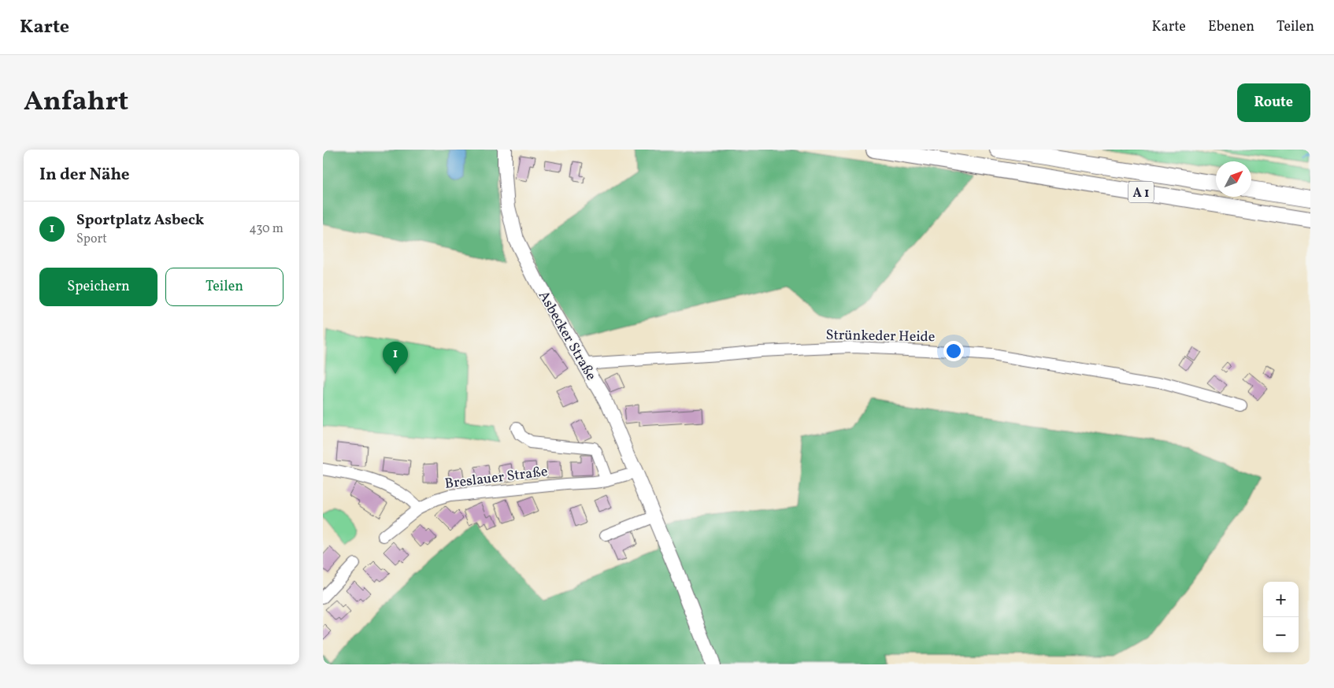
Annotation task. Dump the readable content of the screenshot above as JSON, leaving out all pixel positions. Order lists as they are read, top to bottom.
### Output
{
  "streets": {
    "highway": ["A 1"],
    "main road": ["Asbecker Straße"],
    "street": ["Strünkeder Heide", "Breslauer Straße"]
  },
  "crossings": [
    ["Asbecker Straße", "Strünkeder Heide"],
    ["Asbecker Straße", "Breslauer Straße"]
  ],
  "north": "top right",
  "page": {
    "header": "Karte",
    "nav": ["Karte", "Ebenen", "Teilen"],
    "title": "Anfahrt",
    "buttons": [
      "Route",
      ["Speichern", "Teilen"]
    ],
    "heading": "In der Nähe",
    "list": [
      {
        "mark": "1",
        "name": "Sportplatz Asbeck",
        "note": "Sport",
        "value": "430 m"
      }
    ],
    "pins": "1",
    "map_buttons": ["+", "−"]
  }
}
